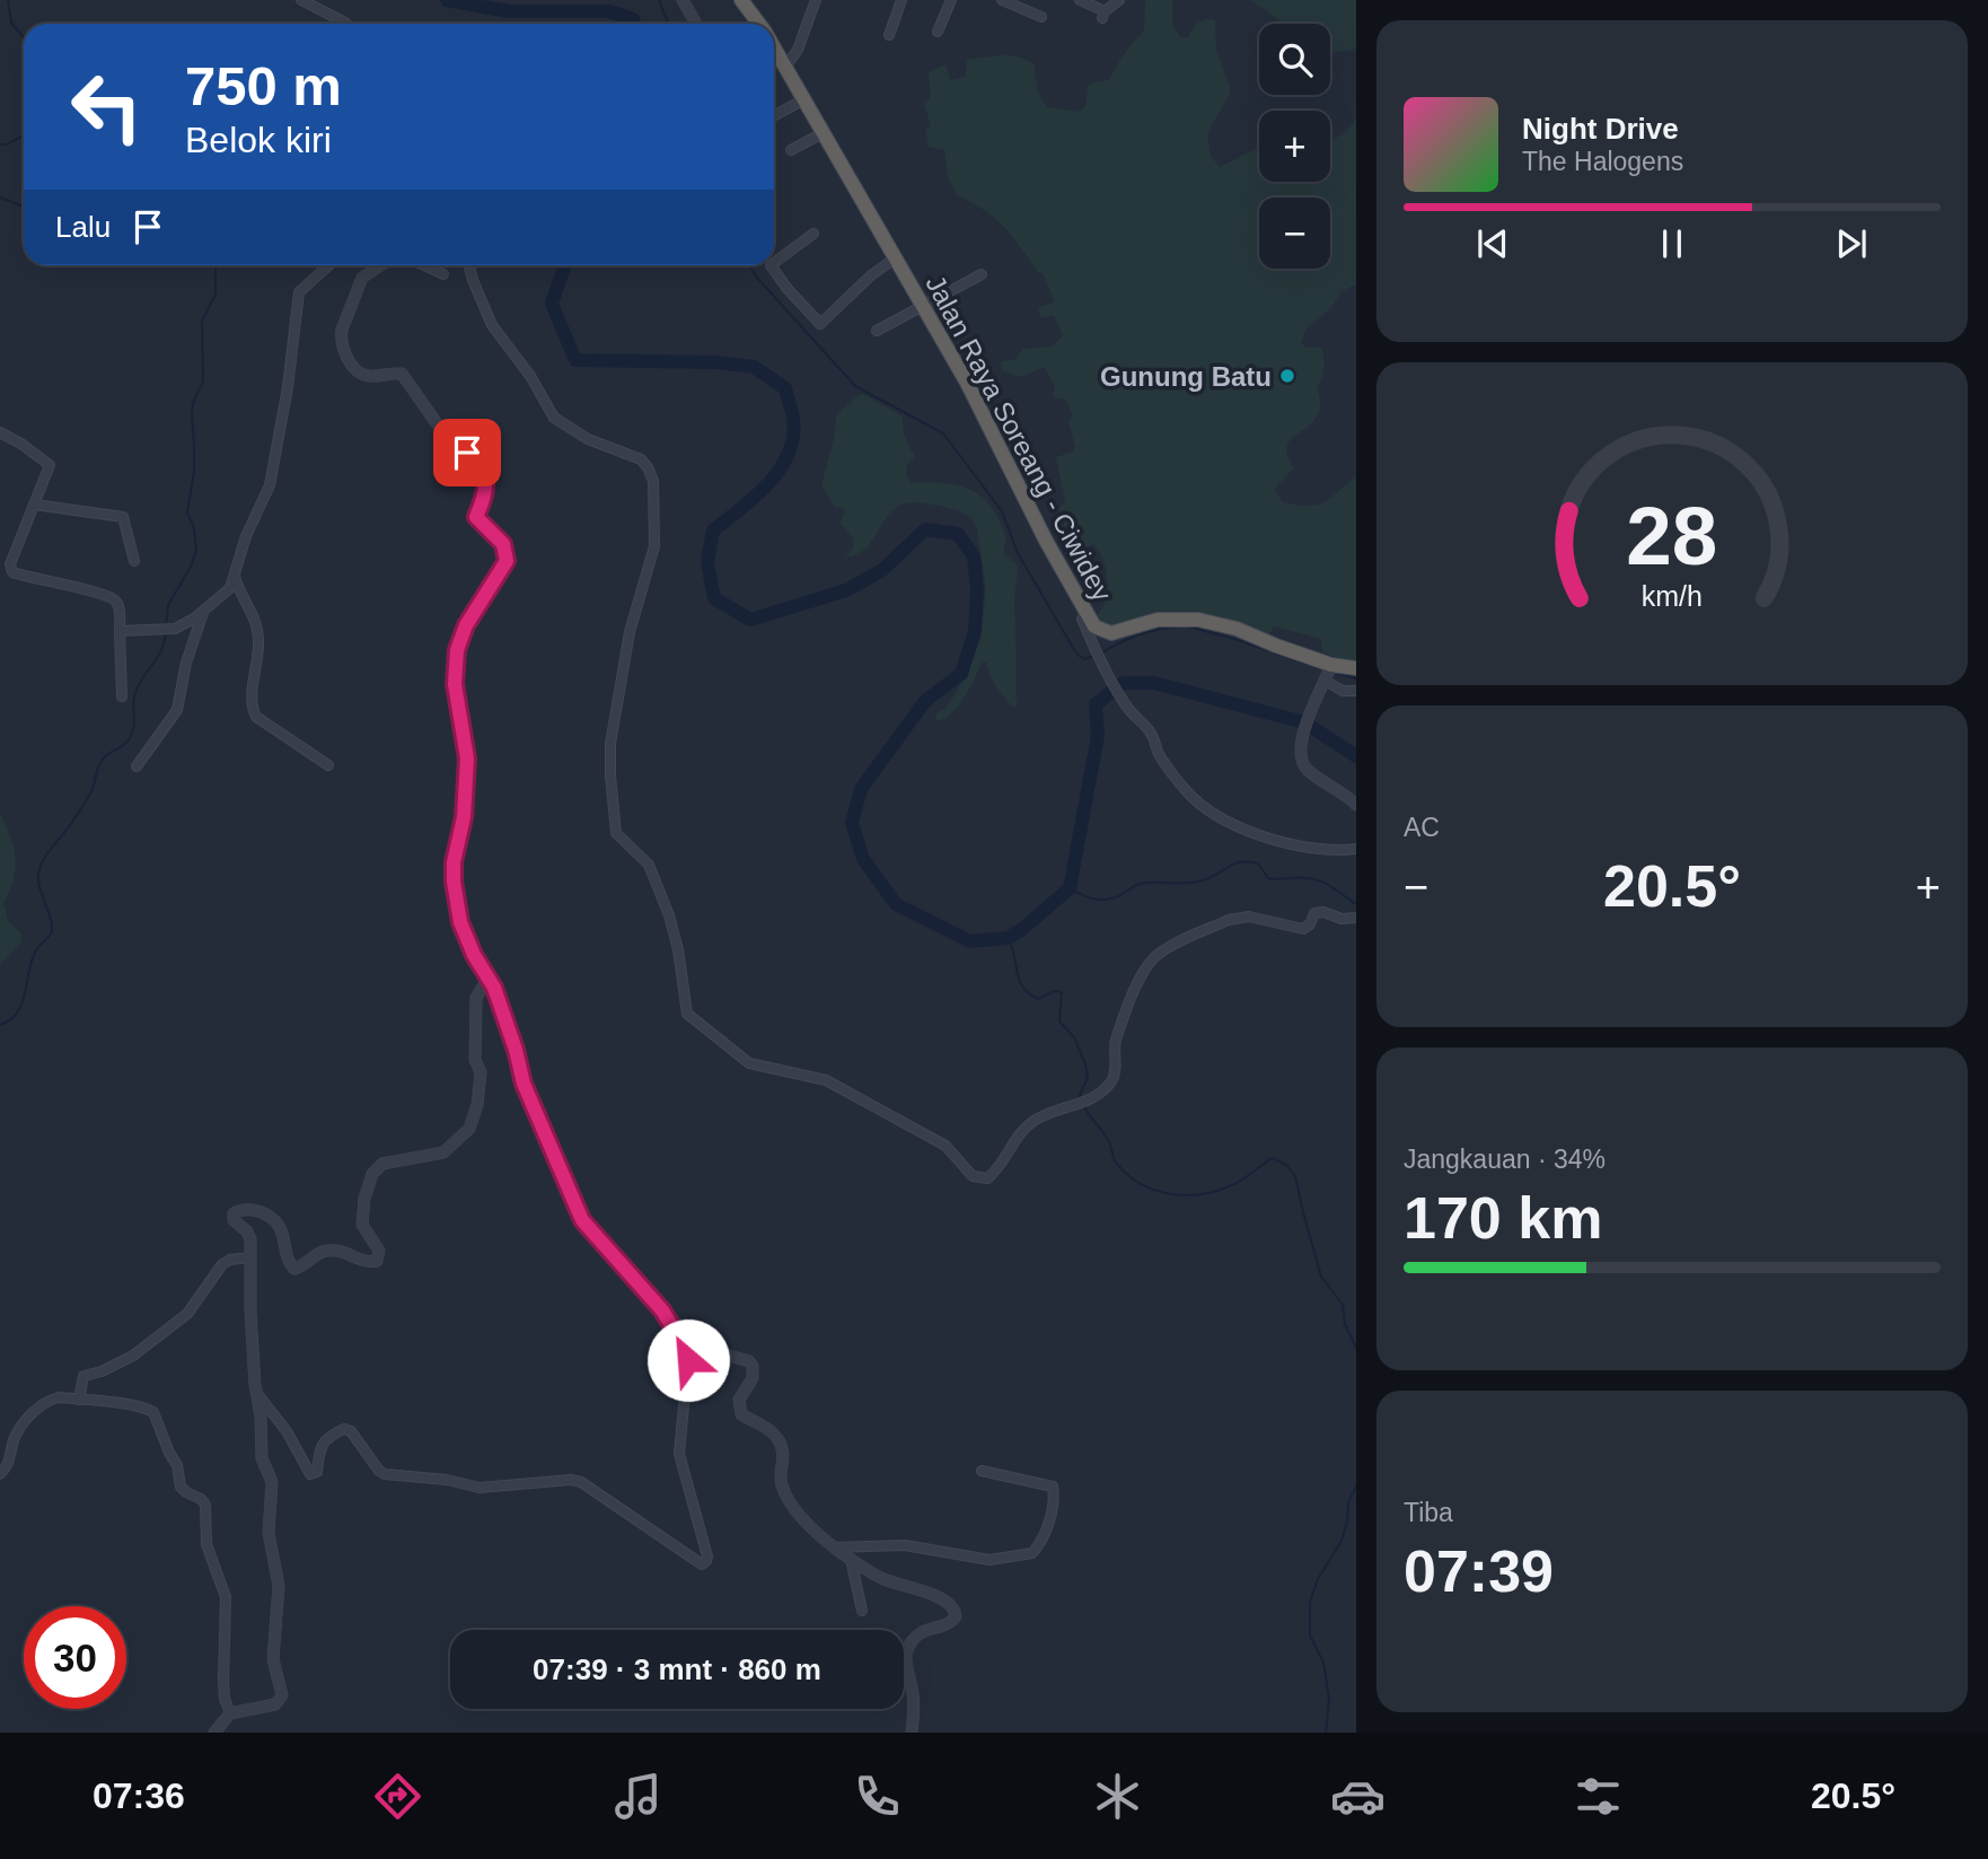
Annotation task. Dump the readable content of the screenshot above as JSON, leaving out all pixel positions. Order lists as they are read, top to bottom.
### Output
{
  "streets": {
    "highway": ["Jalan Raya Soreang - Ciwidey"]
  },
  "places": ["Gunung Batu"],
  "page": {
    "map_buttons": ["+", "−"],
    "turn": ["750 m", "Belok kiri"],
    "song": ["Night Drive", "The Halogens"],
    "then": "Lalu",
    "tile": [
      "AC",
      ["Jangkauan · 34%", "170 km"],
      ["Tiba", "07:39"]
    ],
    "heat": ["−", "20.5°", "+"],
    "limit": "30",
    "trip": "07:39 · 3 mnt · 860 m",
    "tabs": ["07:36", "20.5°"],
    "gauge": ["28", "km/h"]
  }
}
